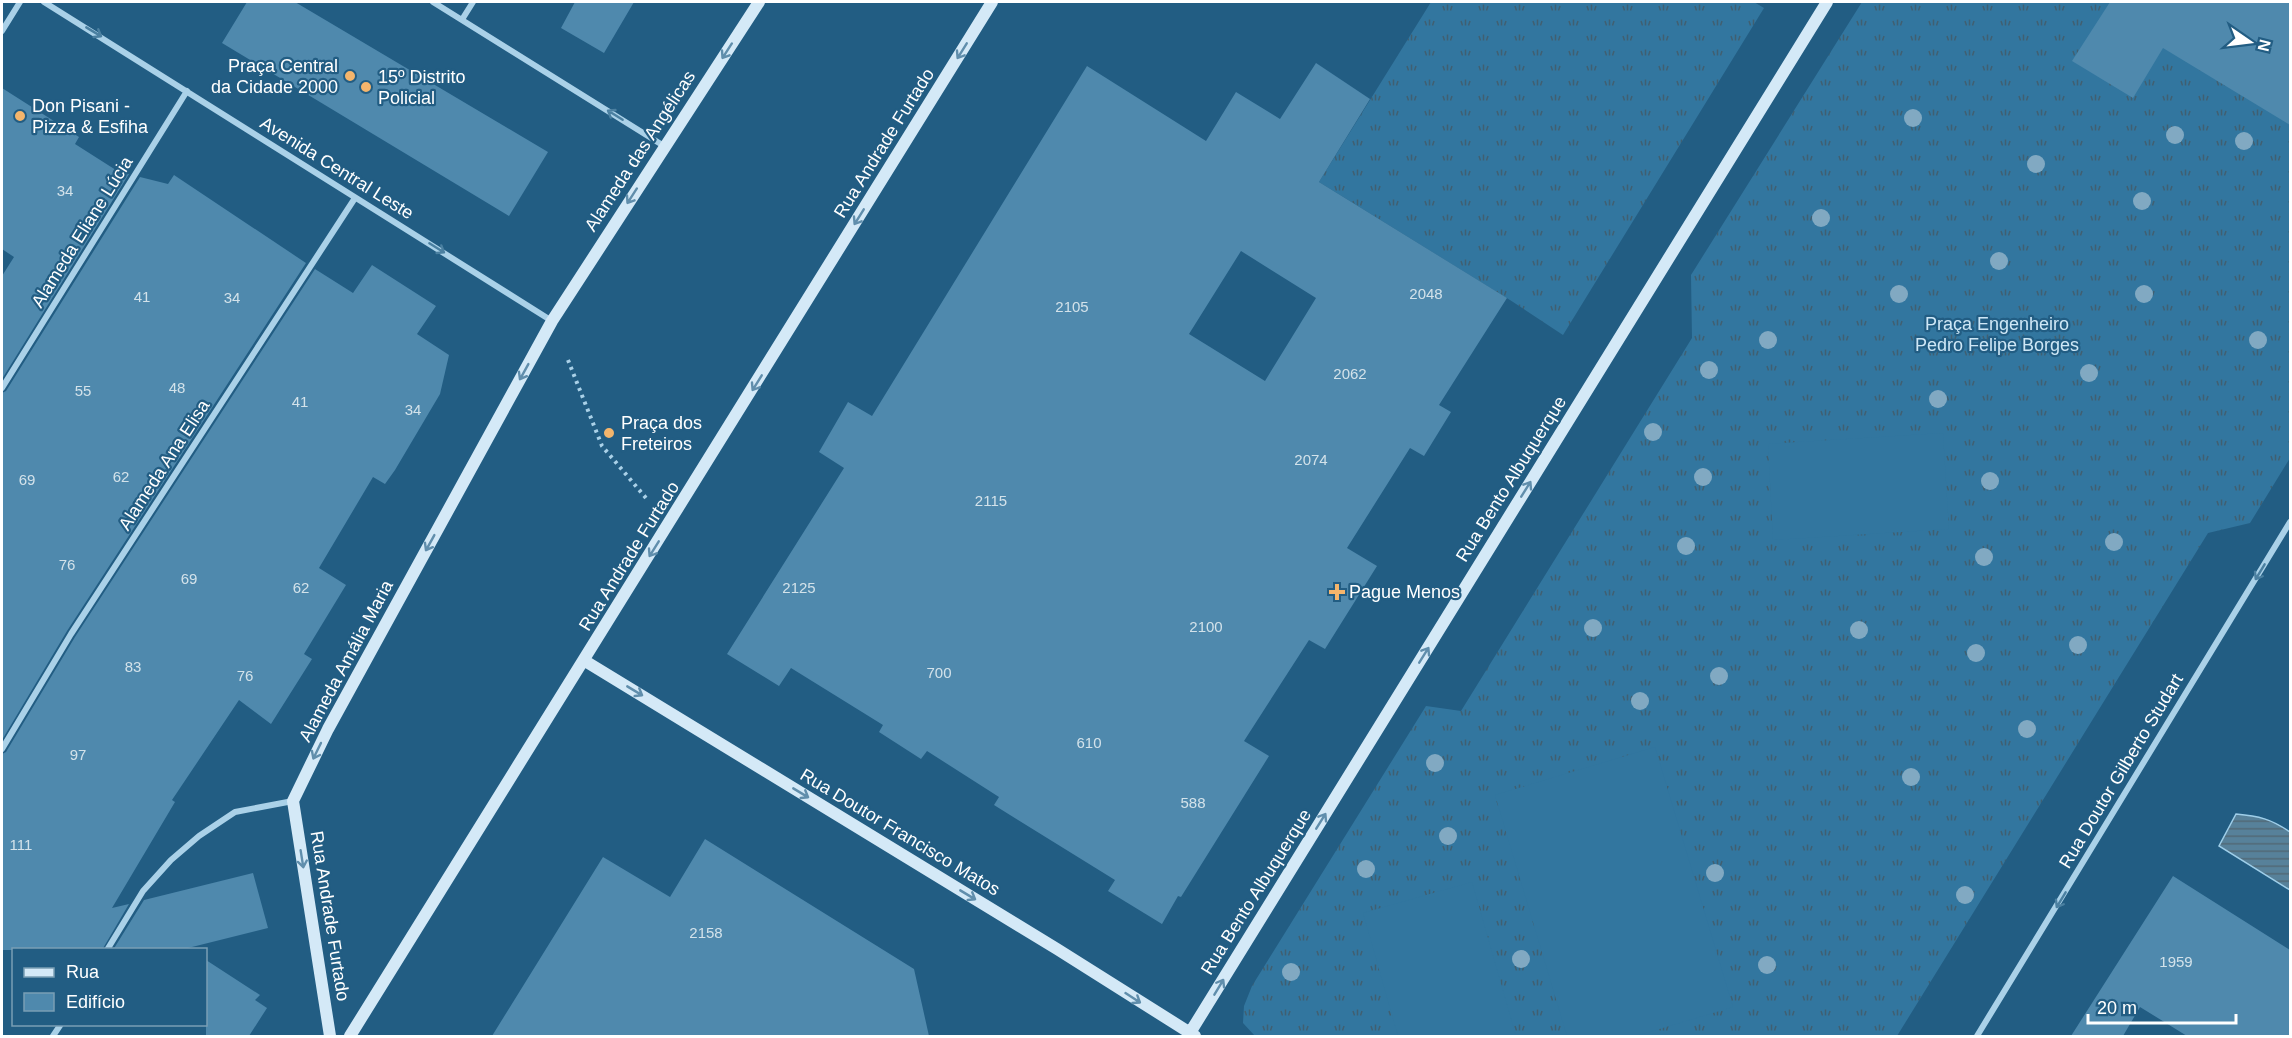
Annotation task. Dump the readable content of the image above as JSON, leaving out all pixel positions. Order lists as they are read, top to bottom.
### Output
{
  "streets": {
    "street": [
      "Rua Andrade Furtado",
      "Alameda das Angélicas",
      "Avenida Central Leste",
      "Alameda Eliane Lúcia",
      "Alameda Ana Elisa",
      "Rua Bento Albuquerque",
      "Alameda Amália Maria",
      "Rua Doutor Gilberto Studart",
      "Rua Doutor Francisco Matos"
    ]
  },
  "crossings": [
    ["Rua Andrade Furtado", "Alameda Amália Maria"],
    ["Rua Andrade Furtado", "Rua Doutor Francisco Matos"],
    ["Alameda das Angélicas", "Avenida Central Leste"],
    ["Alameda das Angélicas", "Alameda Amália Maria"],
    ["Avenida Central Leste", "Alameda Eliane Lúcia"],
    ["Avenida Central Leste", "Alameda Ana Elisa"],
    ["Avenida Central Leste", "Alameda Amália Maria"],
    ["Rua Bento Albuquerque", "Rua Doutor Francisco Matos"]
  ],
  "one_way": [
    "Rua Andrade Furtado",
    "Alameda das Angélicas",
    "Avenida Central Leste",
    "Rua Bento Albuquerque",
    "Alameda Amália Maria",
    "Rua Doutor Gilberto Studart",
    "Rua Doutor Francisco Matos"
  ],
  "parks": ["Praça Engenheiro Pedro Felipe Borges"],
  "places": {
    "other": [
      "Praça Central da Cidade 2000",
      "15º Distrito Policial",
      "Don Pisani - Pizza & Esfiha",
      "Praça dos Freteiros"
    ],
    "health": ["Pague Menos"]
  },
  "house_numbers": [
    "34",
    "2048",
    "41",
    "34",
    "2105",
    "2062",
    "48",
    "55",
    "41",
    "34",
    "2074",
    "62",
    "69",
    "2115",
    "76",
    "69",
    "62",
    "2125",
    "2100",
    "83",
    "700",
    "76",
    "610",
    "97",
    "588",
    "111",
    "2158",
    "1959"
  ],
  "legend": ["Rua", "Edifício"],
  "scale_bar": "20 m",
  "north": "right"
}
